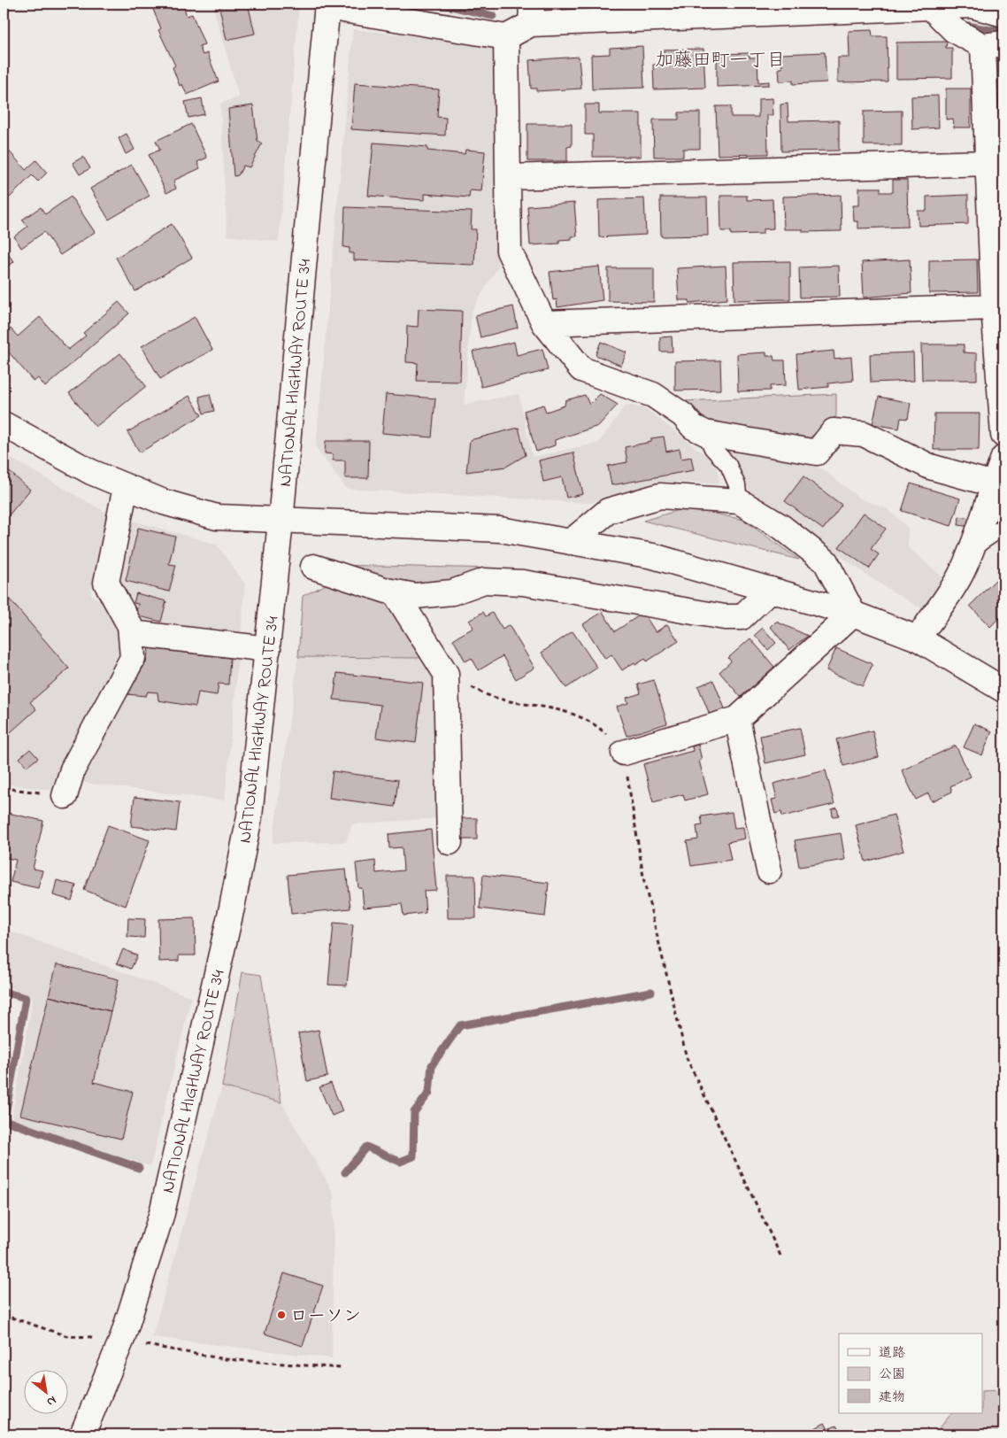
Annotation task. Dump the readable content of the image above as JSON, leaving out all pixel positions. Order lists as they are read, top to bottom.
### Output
{
  "streets": {
    "main road": ["NATIONAL HIGHWAY ROUTE 34"]
  },
  "districts": ["加藤田町一丁目"],
  "places": ["ローソン"],
  "legend": ["道路", "公園", "建物"],
  "north": "bottom right"
}
